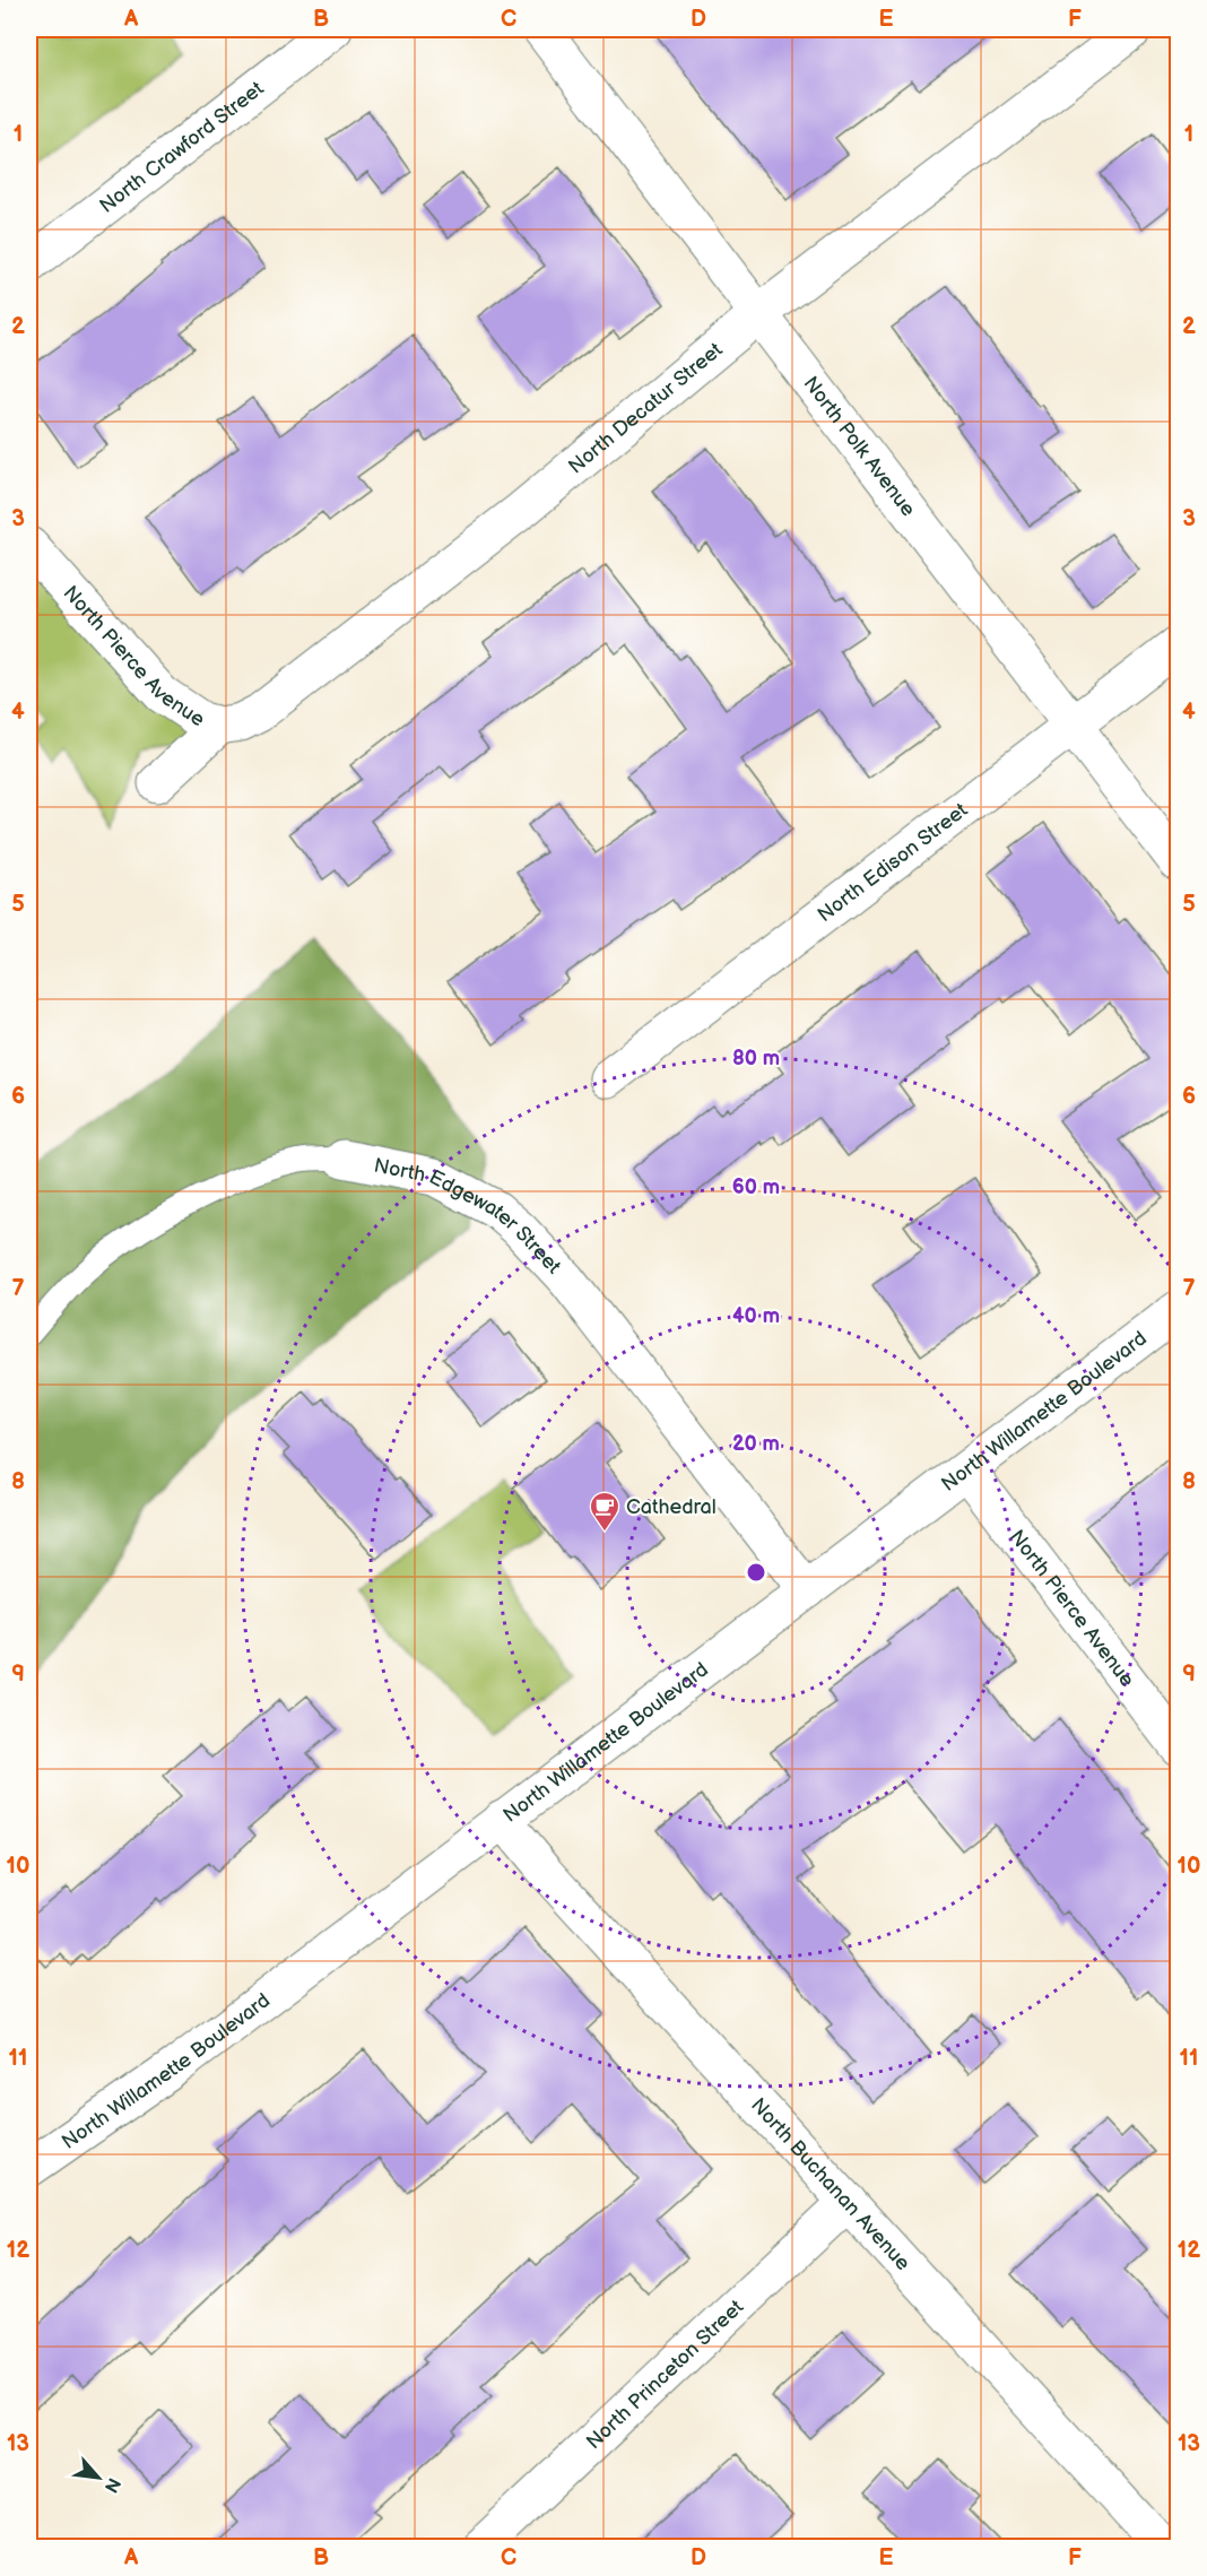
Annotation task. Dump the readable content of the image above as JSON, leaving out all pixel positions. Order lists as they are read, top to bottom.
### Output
{
  "streets": {
    "street": [
      "North Crawford Street",
      "North Decatur Street",
      "North Polk Avenue",
      "North Pierce Avenue",
      "North Edison Street",
      "North Edgewater Street",
      "North Willamette Boulevard",
      "North Buchanan Avenue",
      "North Princeton Street"
    ]
  },
  "crossings": [
    ["North Decatur Street", "North Polk Avenue"],
    ["North Decatur Street", "North Pierce Avenue"],
    ["North Polk Avenue", "North Edison Street"],
    ["North Pierce Avenue", "North Willamette Boulevard"],
    ["North Edgewater Street", "North Willamette Boulevard"],
    ["North Willamette Boulevard", "North Buchanan Avenue"],
    ["North Buchanan Avenue", "North Princeton Street"]
  ],
  "places": {
    "cafe": ["Cathedral"]
  },
  "north": "bottom right",
  "grid": {
    "columns": [
      "A",
      "B",
      "C",
      "D",
      "E",
      "F"
    ],
    "rows": [
      "1",
      "2",
      "3",
      "4",
      "5",
      "6",
      "7",
      "8",
      "9",
      "10",
      "11",
      "12",
      "13"
    ]
  },
  "rings": [
    "80 m",
    "60 m",
    "40 m",
    "20 m"
  ]
}
